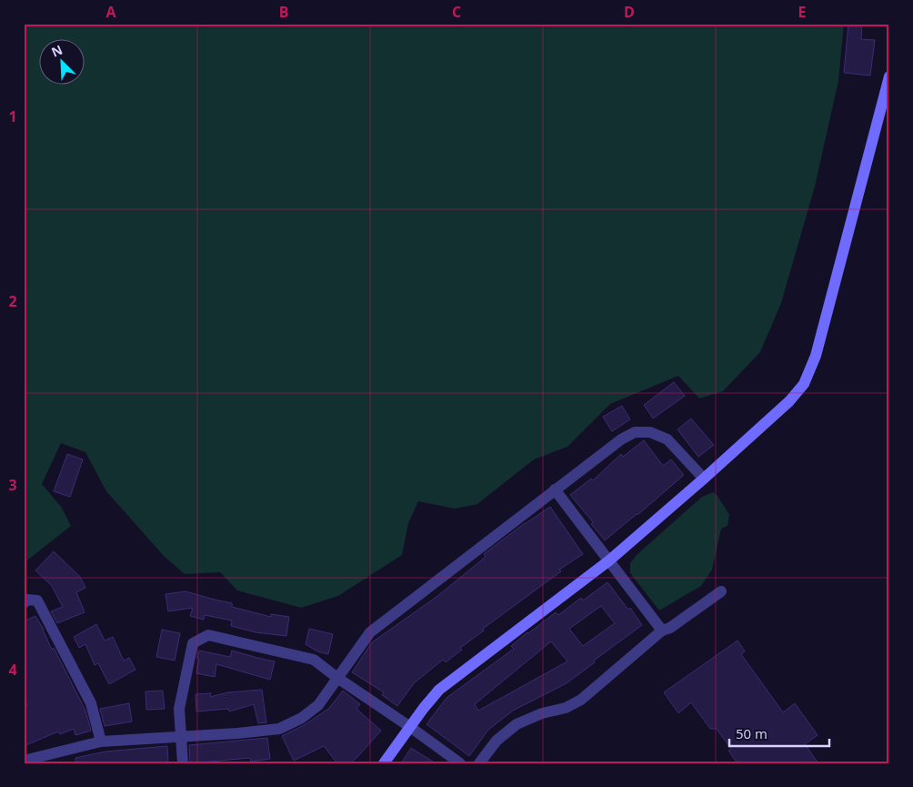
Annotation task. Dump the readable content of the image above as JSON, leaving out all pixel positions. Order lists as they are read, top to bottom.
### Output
{
  "scale_bar": "50 m",
  "north": "top left",
  "grid": {
    "columns": [
      "A",
      "B",
      "C",
      "D",
      "E"
    ],
    "rows": [
      "1",
      "2",
      "3",
      "4"
    ]
  }
}
